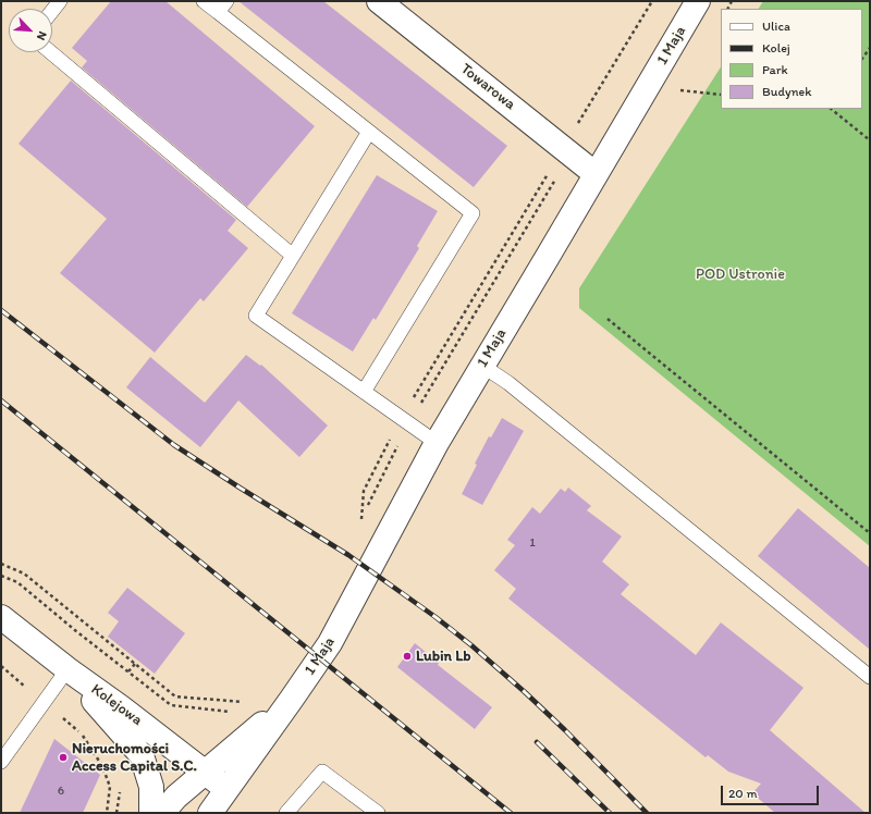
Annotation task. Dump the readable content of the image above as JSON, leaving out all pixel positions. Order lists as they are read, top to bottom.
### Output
{
  "streets": {
    "street": ["1 Maja", "Towarowa", "Kolejowa"]
  },
  "crossings": [
    ["1 Maja", "Towarowa"],
    ["1 Maja", "Kolejowa"]
  ],
  "parks": ["POD Ustronie"],
  "places": ["Lubin Lb", "Nieruchomości Access Capital S.C."],
  "house_numbers": ["1", "6"],
  "legend": [
    "Ulica",
    "Kolej",
    "Park",
    "Budynek"
  ],
  "scale_bar": "20 m",
  "north": "bottom right"
}
